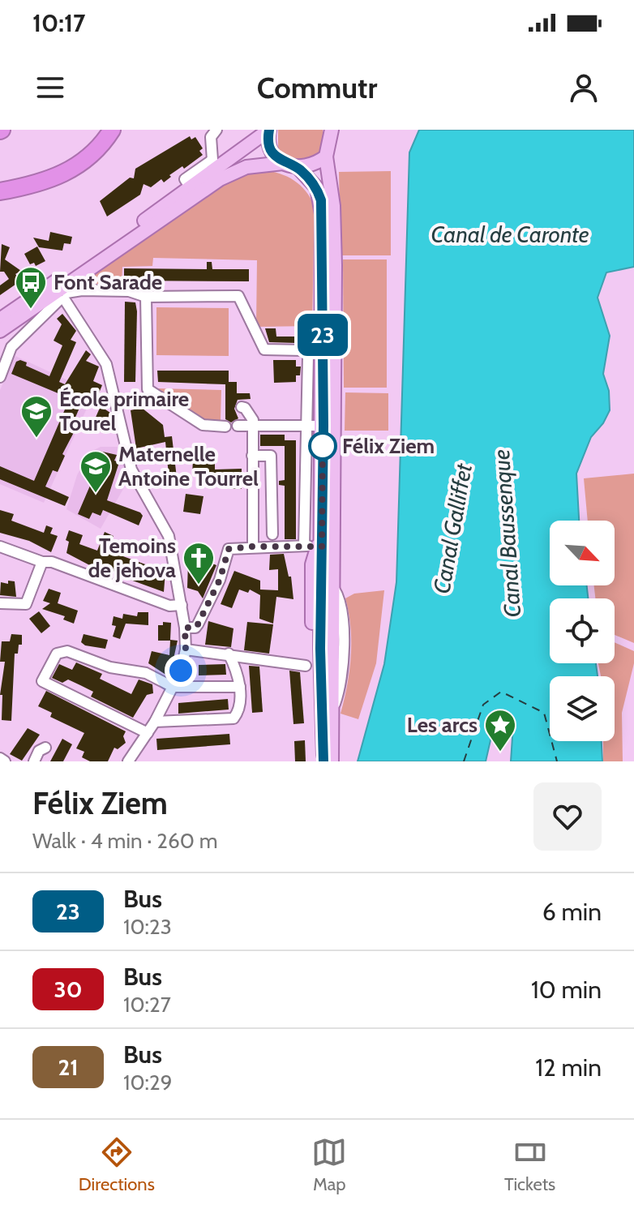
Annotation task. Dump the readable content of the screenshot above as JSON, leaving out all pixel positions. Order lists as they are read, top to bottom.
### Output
{
  "water": ["Canal de Caronte", "Canal Galliffet", "Canal Baussenque"],
  "places": {
    "bus stop": ["Font Sarade"],
    "school or university": ["École primaire Tourel", "Maternelle Antoine Tourrel"],
    "other": ["Félix Ziem"],
    "church": ["Temoins de jehova"],
    "place": ["Les arcs"]
  },
  "lines": ["bus line 23"],
  "north": "bottom right",
  "page": {
    "status": "10:17",
    "header": "Commutr",
    "on_map": "23",
    "heading": ["Félix Ziem", "Walk · 4 min · 260 m"],
    "list": [
      {
        "mark": "23",
        "name": "Bus",
        "note": "10:23",
        "value": "6 min"
      },
      {
        "mark": "30",
        "name": "Bus",
        "note": "10:27",
        "value": "10 min"
      },
      {
        "mark": "21",
        "name": "Bus",
        "note": "10:29",
        "value": "12 min"
      }
    ],
    "tabs": ["Directions", "Map", "Tickets"]
  }
}
